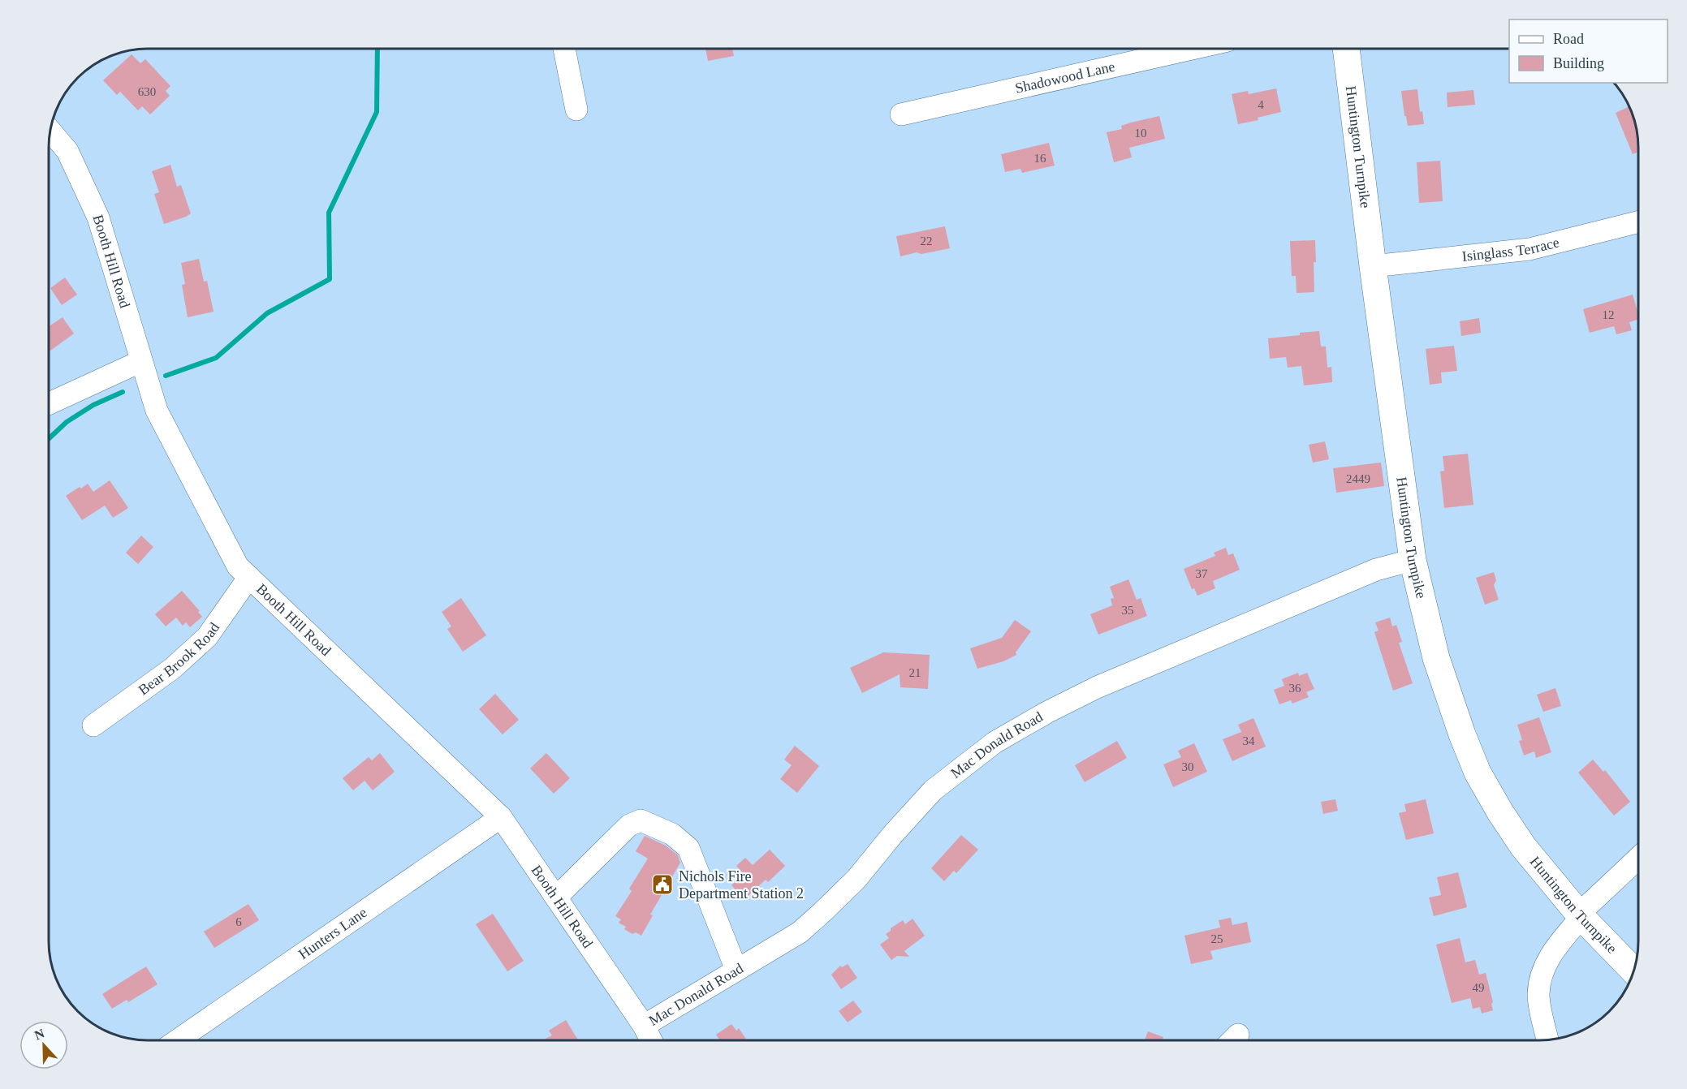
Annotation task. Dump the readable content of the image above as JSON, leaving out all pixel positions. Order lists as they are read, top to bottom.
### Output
{
  "streets": {
    "main road": ["Huntington Turnpike"],
    "street": [
      "Shadowood Lane",
      "Isinglass Terrace",
      "Booth Hill Road",
      "Bear Brook Road",
      "Mac Donald Road",
      "Hunters Lane"
    ]
  },
  "crossings": [
    ["Huntington Turnpike", "Isinglass Terrace"],
    ["Huntington Turnpike", "Mac Donald Road"],
    ["Booth Hill Road", "Bear Brook Road"],
    ["Booth Hill Road", "Mac Donald Road"],
    ["Booth Hill Road", "Hunters Lane"]
  ],
  "places": {
    "public building": ["Nichols Fire Department Station 2"]
  },
  "house_numbers": [
    "630",
    "4",
    "10",
    "16",
    "22",
    "12",
    "2449",
    "37",
    "35",
    "21",
    "36",
    "34",
    "30",
    "6",
    "25",
    "49"
  ],
  "legend": ["Road", "Building"],
  "north": "top"
}
